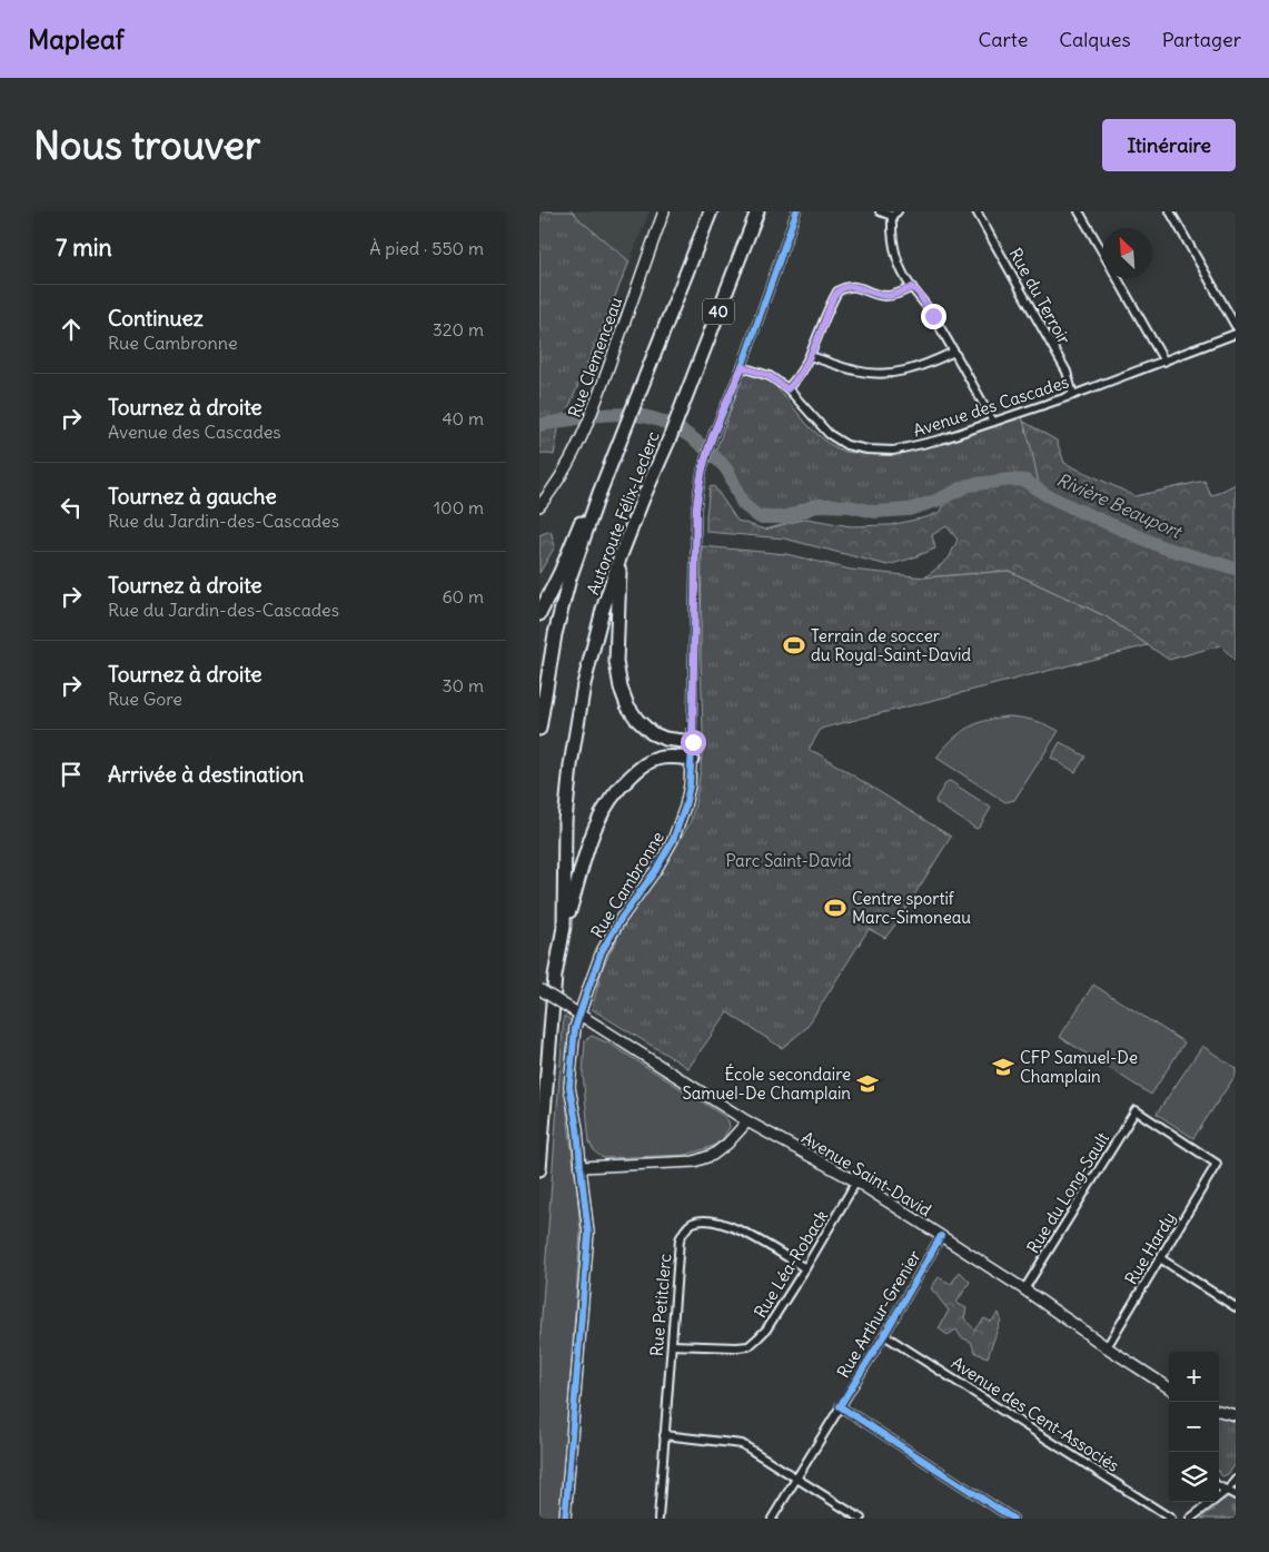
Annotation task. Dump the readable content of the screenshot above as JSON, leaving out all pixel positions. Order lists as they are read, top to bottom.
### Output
{
  "streets": {
    "highway": ["40", "Autoroute Félix-Leclerc"],
    "street": [
      "Rue du Terroir",
      "Rue Clemenceau",
      "Avenue des Cascades",
      "Rue Cambronne",
      "Avenue Saint-David",
      "Rue du Long-Sault",
      "Rue Hardy",
      "Rue Léa-Roback",
      "Rue Petitclerc",
      "Rue Arthur-Grenier",
      "Avenue des Cent-Associés"
    ]
  },
  "crossings": [
    ["Rue du Terroir", "Avenue des Cascades"],
    ["Avenue des Cascades", "Rue Cambronne"],
    ["Avenue Saint-David", "Rue du Long-Sault"],
    ["Avenue Saint-David", "Rue Hardy"],
    ["Avenue Saint-David", "Rue Léa-Roback"],
    ["Avenue Saint-David", "Rue Arthur-Grenier"],
    ["Rue du Long-Sault", "Rue Hardy"],
    ["Rue Léa-Roback", "Rue Petitclerc"],
    ["Rue Arthur-Grenier", "Avenue des Cent-Associés"]
  ],
  "water": ["Rivière Beauport"],
  "parks": ["Parc Saint-David"],
  "places": {
    "sports": ["Terrain de soccer du Royal-Saint-David", "Centre sportif Marc-Simoneau"],
    "school or university": ["CFP Samuel-De Champlain", "École secondaire Samuel-De Champlain"]
  },
  "north": "top left",
  "page": {
    "header": "Mapleaf",
    "nav": ["Carte", "Calques", "Partager"],
    "buttons": "Itinéraire",
    "title": "Nous trouver",
    "heading": ["7 min", "À pied · 550 m"],
    "list": [
      ["Continuez", "Rue Cambronne", "320 m"],
      ["Tournez à droite", "Avenue des Cascades", "40 m"],
      ["Tournez à gauche", "Rue du Jardin-des-Cascades", "100 m"],
      ["Tournez à droite", "Rue du Jardin-des-Cascades", "60 m"],
      ["Tournez à droite", "Rue Gore", "30 m"],
      "Arrivée à destination"
    ],
    "map_buttons": ["+", "−"]
  }
}
